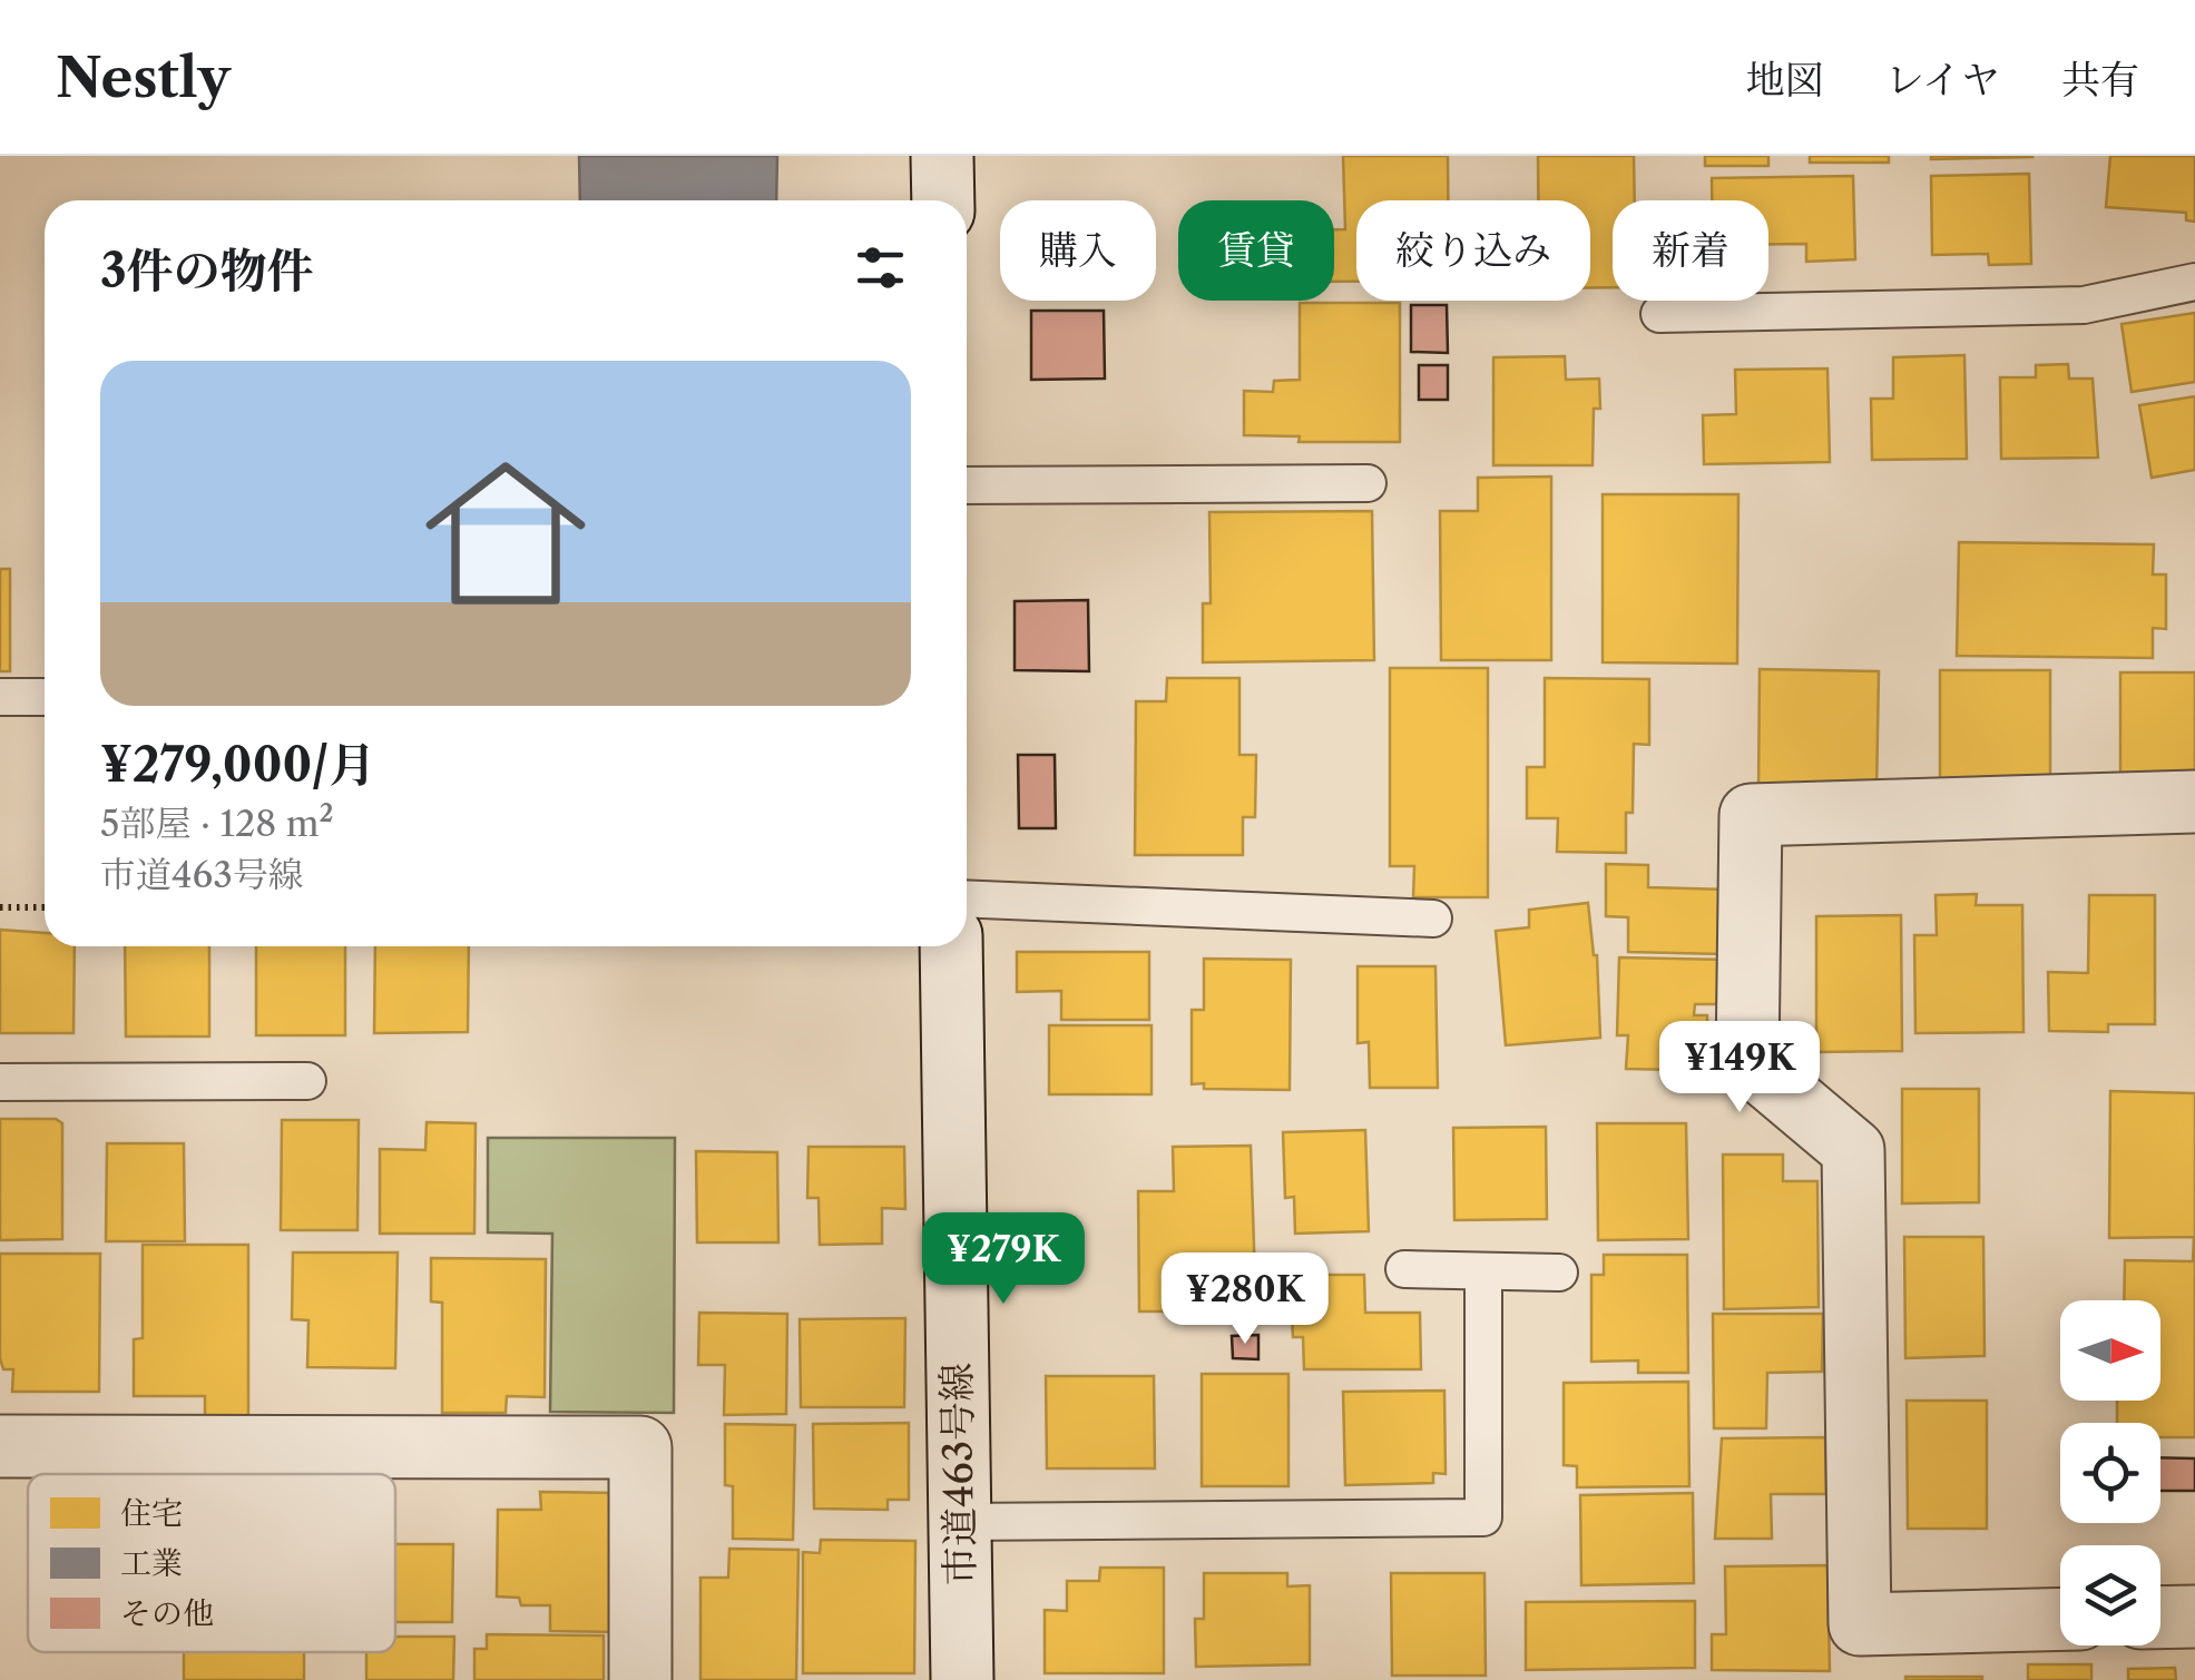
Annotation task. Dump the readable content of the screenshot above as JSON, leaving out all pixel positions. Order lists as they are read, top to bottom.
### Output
{
  "streets": {
    "street": ["市道463号線"]
  },
  "legend": ["住宅", "工業", "その他"],
  "north": "right",
  "page": {
    "header": "Nestly",
    "nav": ["地図", "レイヤ", "共有"],
    "chip": [
      "購入",
      "賃貸",
      "絞り込み",
      "新着"
    ],
    "heading": "3件の物件",
    "list": [
      {
        "name": "¥279,000/月",
        "note": "5部屋 · 128 m² · 市道463号線"
      }
    ],
    "price": ["¥149K", "¥279K", "¥280K"]
  }
}
